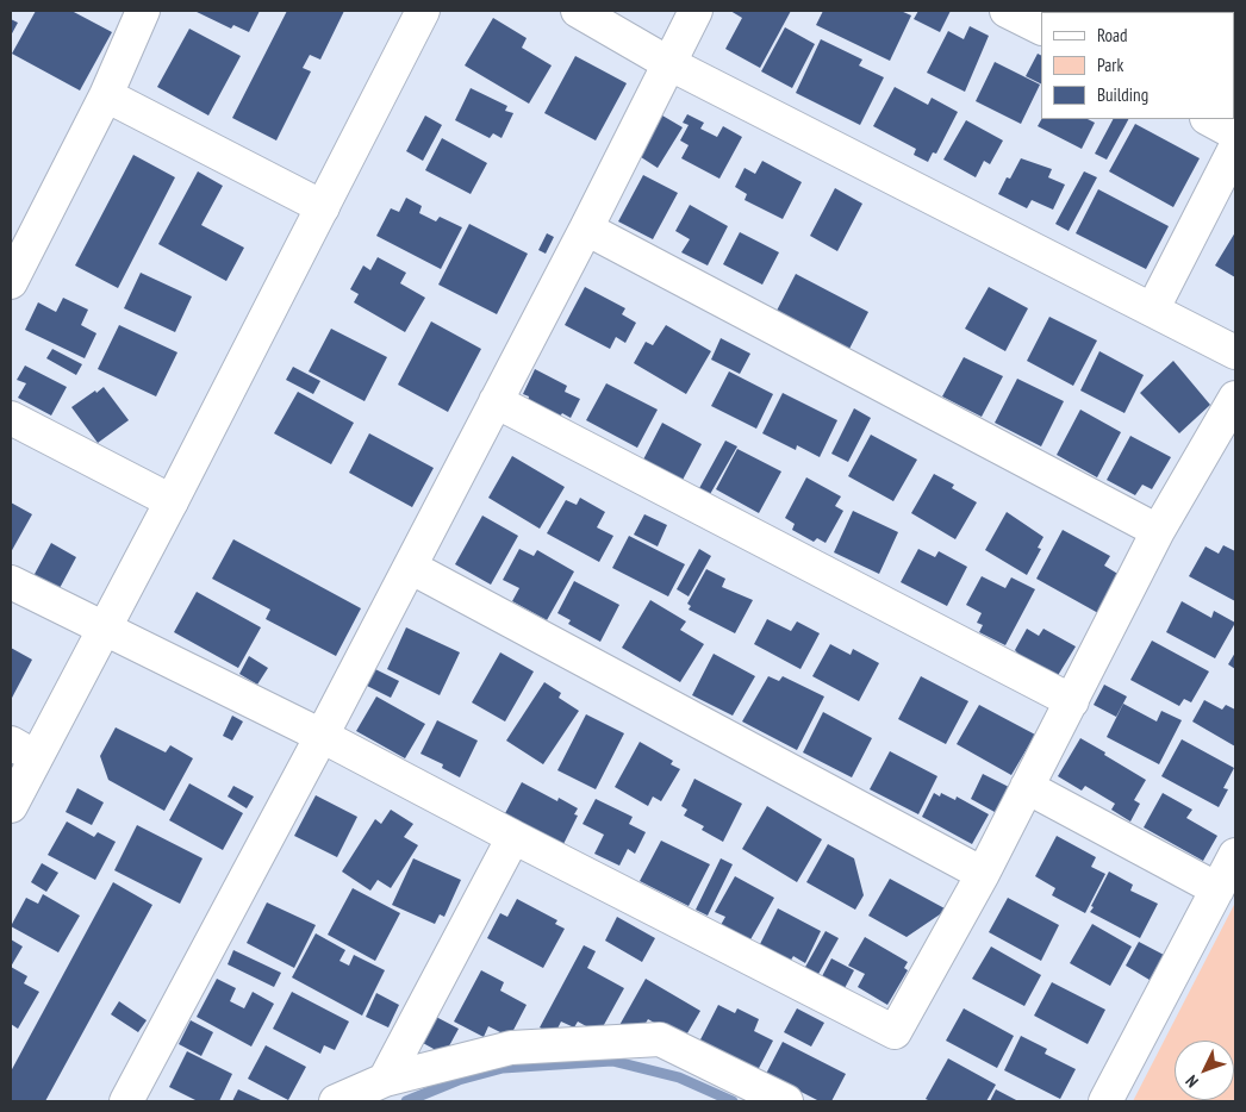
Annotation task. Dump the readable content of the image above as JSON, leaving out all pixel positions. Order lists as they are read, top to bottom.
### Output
{
  "legend": ["Road", "Park", "Building"],
  "north": "bottom left"
}
